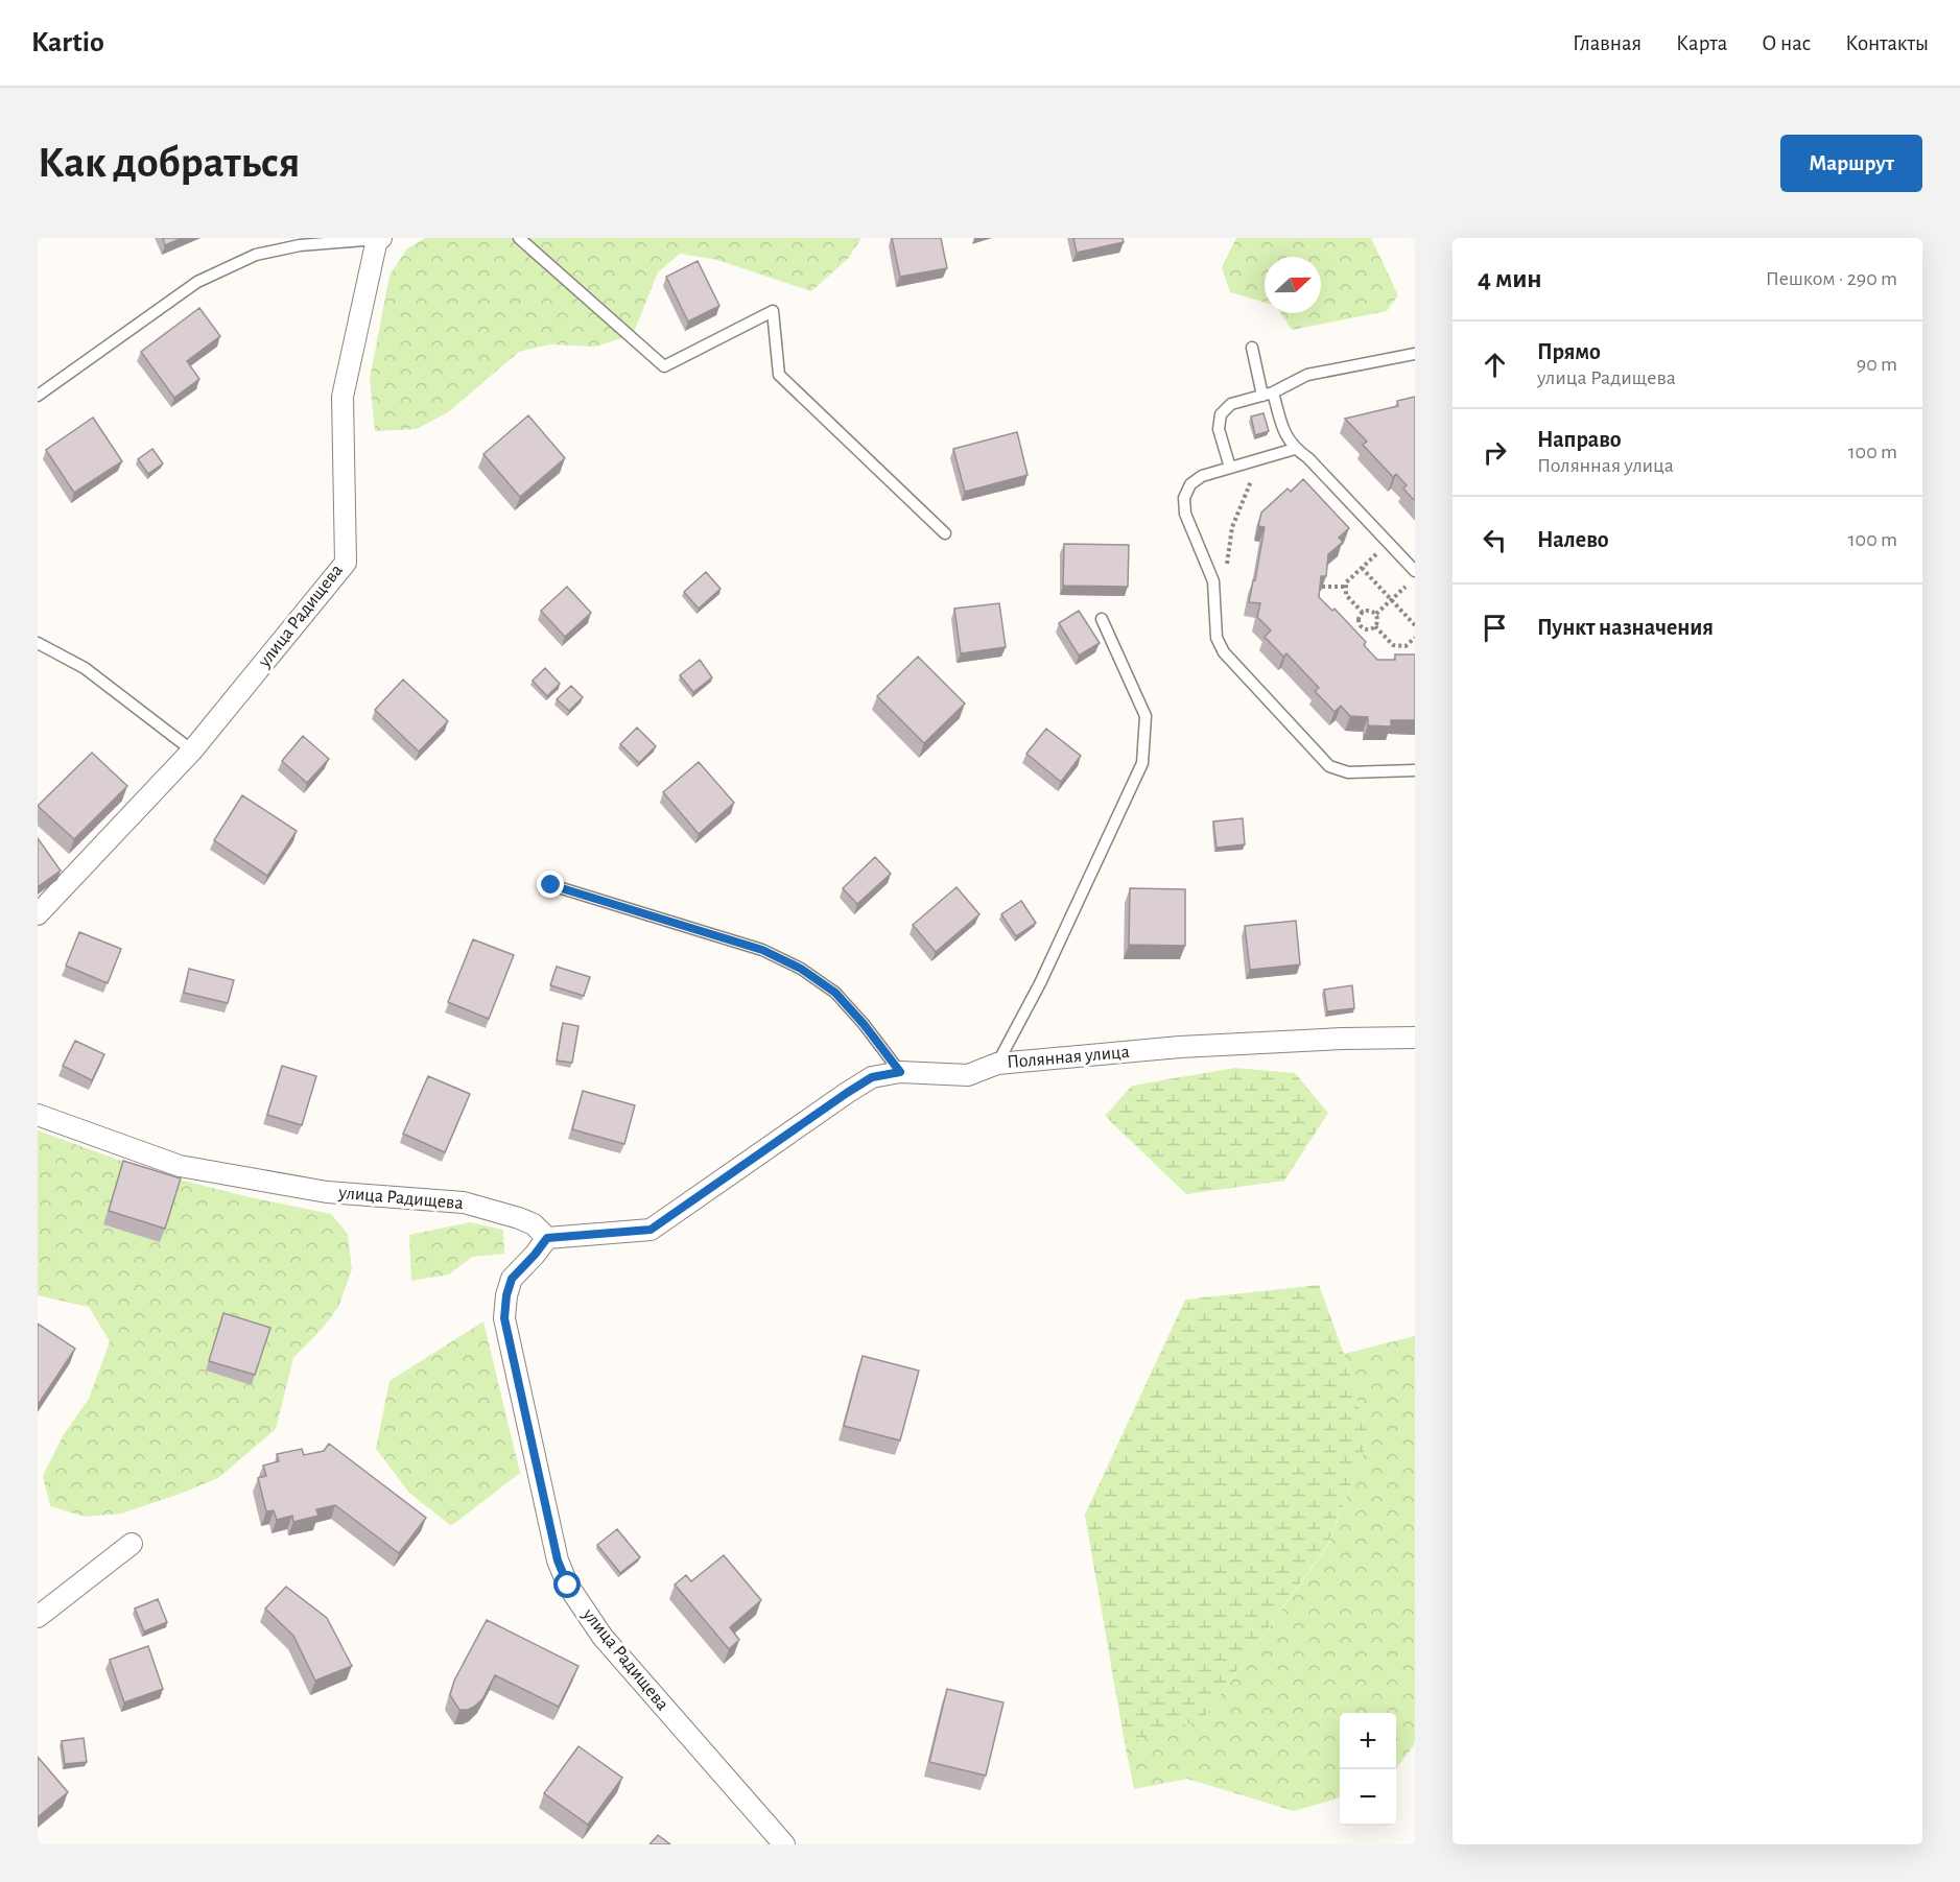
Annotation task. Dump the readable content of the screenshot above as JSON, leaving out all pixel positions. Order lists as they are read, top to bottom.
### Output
{
  "streets": {
    "street": ["улица Радищева", "Полянная улица"]
  },
  "crossings": [
    ["улица Радищева", "Полянная улица"]
  ],
  "north": "right",
  "page": {
    "header": "Kartio",
    "nav": [
      "Главная",
      "Карта",
      "О нас",
      "Контакты"
    ],
    "buttons": "Маршрут",
    "title": "Как добраться",
    "heading": ["4 мин", "Пешком · 290 m"],
    "list": [
      ["Прямо", "улица Радищева", "90 m"],
      ["Направо", "Полянная улица", "100 m"],
      ["Налево", "100 m"],
      "Пункт назначения"
    ],
    "map_buttons": ["+", "−"]
  }
}
